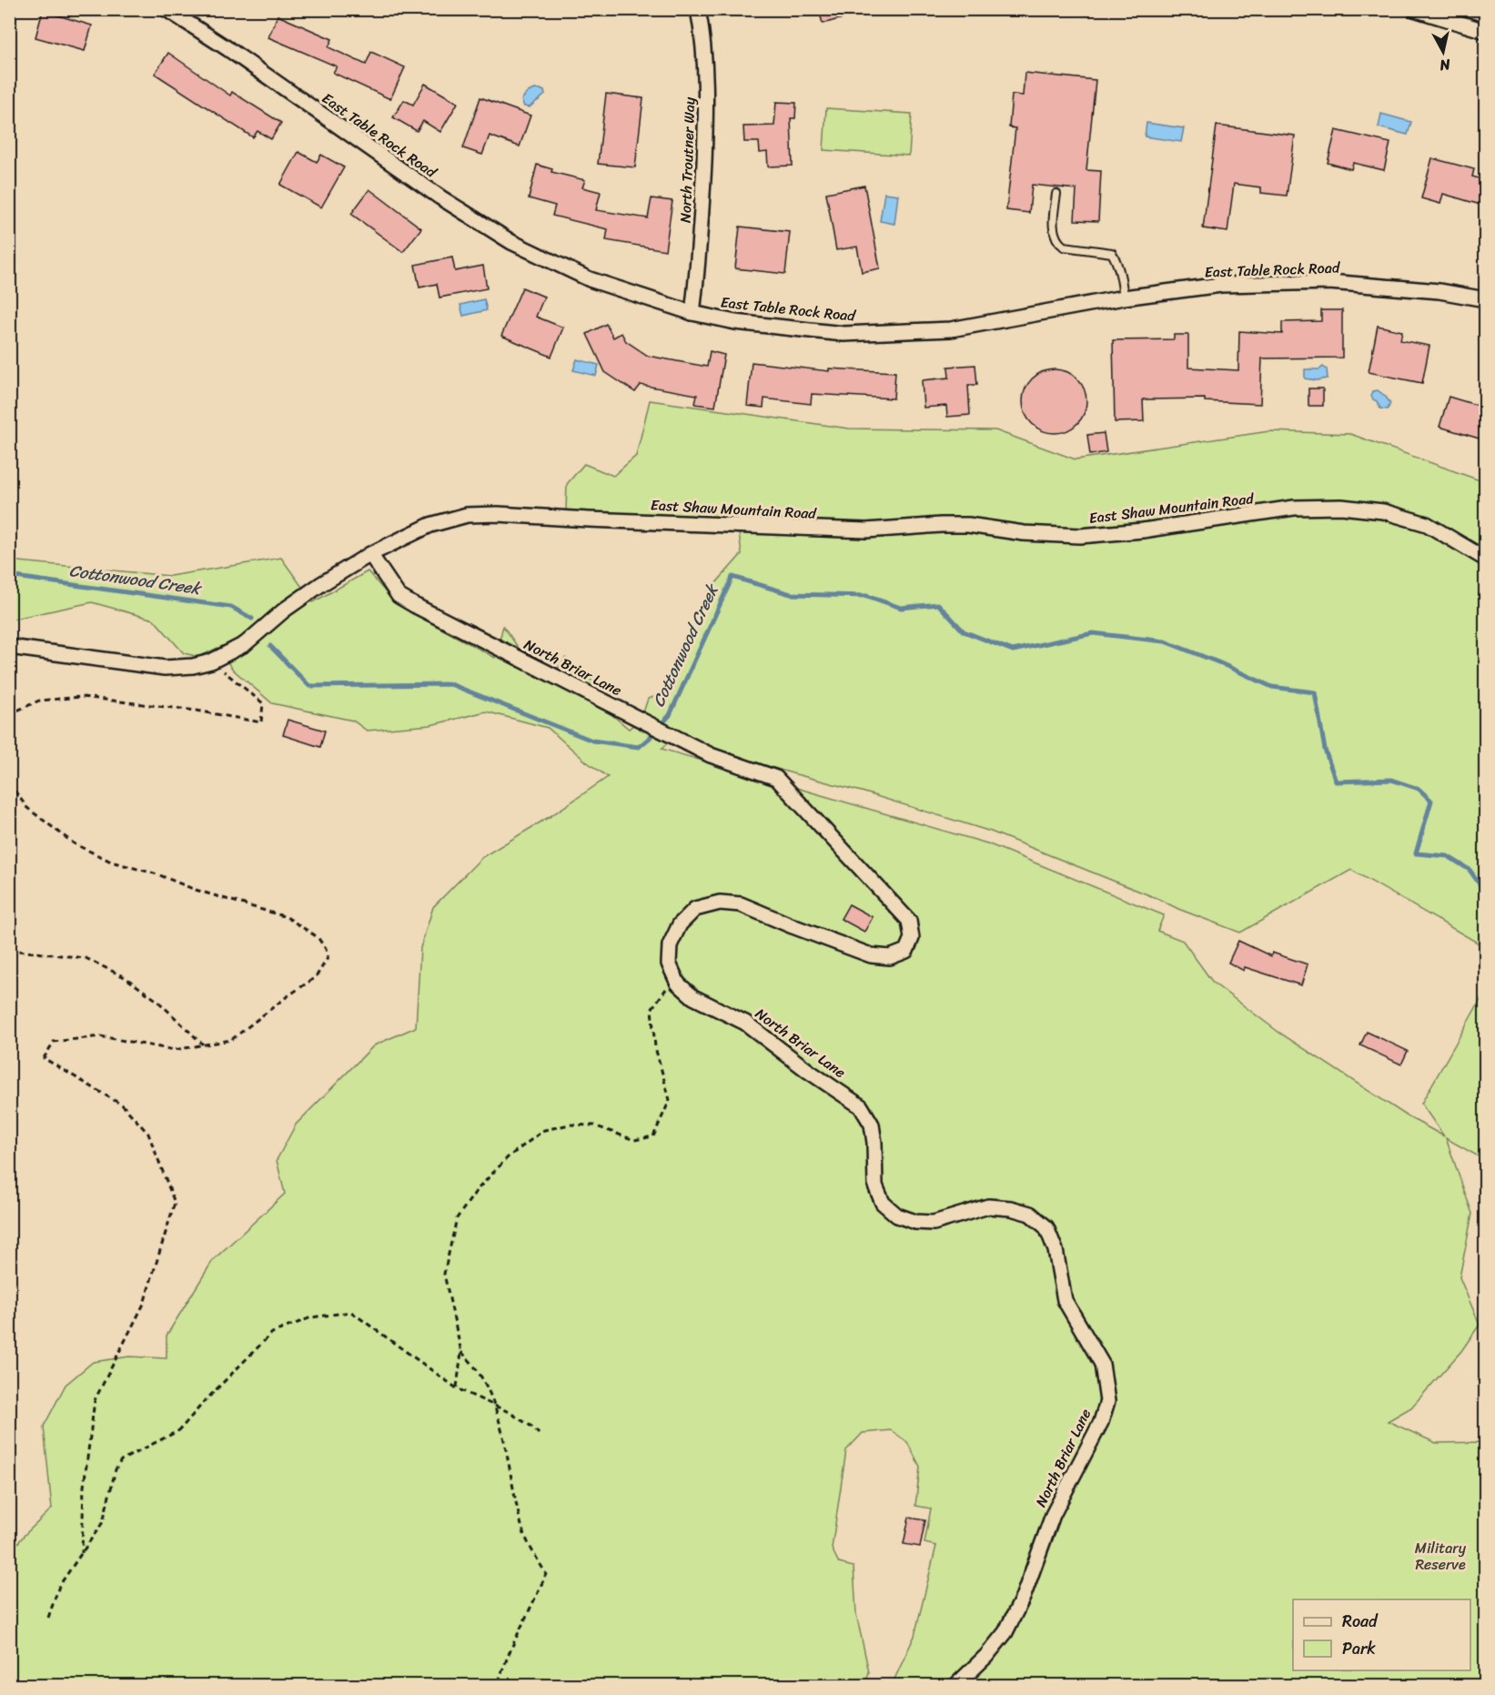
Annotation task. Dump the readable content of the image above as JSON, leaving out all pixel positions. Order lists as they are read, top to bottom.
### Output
{
  "streets": {
    "street": [
      "East Table Rock Road",
      "North Troutner Way",
      "East Shaw Mountain Road",
      "North Briar Lane"
    ]
  },
  "crossings": [
    ["East Table Rock Road", "North Troutner Way"],
    ["East Shaw Mountain Road", "North Briar Lane"]
  ],
  "water": ["Cottonwood Creek"],
  "parks": ["Military Reserve"],
  "legend": ["Road", "Park"],
  "north": "bottom"
}
